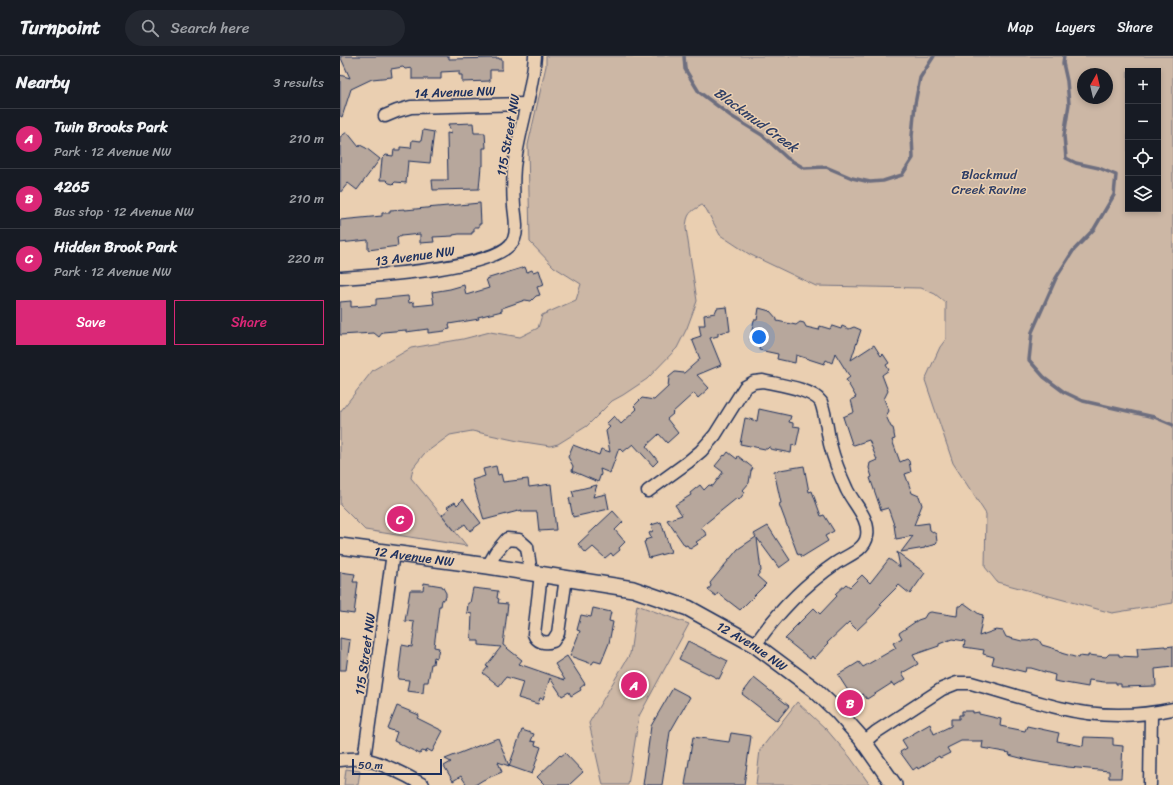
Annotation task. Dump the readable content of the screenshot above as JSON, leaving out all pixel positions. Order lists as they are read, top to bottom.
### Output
{
  "streets": {
    "street": [
      "14 Avenue NW",
      "115 Street NW",
      "13 Avenue NW",
      "12 Avenue NW"
    ]
  },
  "crossings": [
    ["14 Avenue NW", "115 Street NW"],
    ["115 Street NW", "13 Avenue NW"],
    ["115 Street NW", "12 Avenue NW"]
  ],
  "water": ["Blackmud Creek"],
  "parks": ["Blackmud Creek Ravine"],
  "scale_bar": "50 m",
  "north": "top",
  "page": {
    "header": "Turnpoint",
    "search": "Search here",
    "nav": ["Map", "Layers", "Share"],
    "heading": ["Nearby", "3 results"],
    "map_buttons": ["+", "−"],
    "list": [
      {
        "mark": "A",
        "name": "Twin Brooks Park",
        "note": "Park · 12 Avenue NW",
        "value": "210 m"
      },
      {
        "mark": "B",
        "name": "4265",
        "note": "Bus stop · 12 Avenue NW",
        "value": "210 m"
      },
      {
        "mark": "C",
        "name": "Hidden Brook Park",
        "note": "Park · 12 Avenue NW",
        "value": "220 m"
      }
    ],
    "buttons": ["Save", "Share"],
    "pins": ["C", "A", "B"],
    "scale": "50 m"
  }
}
